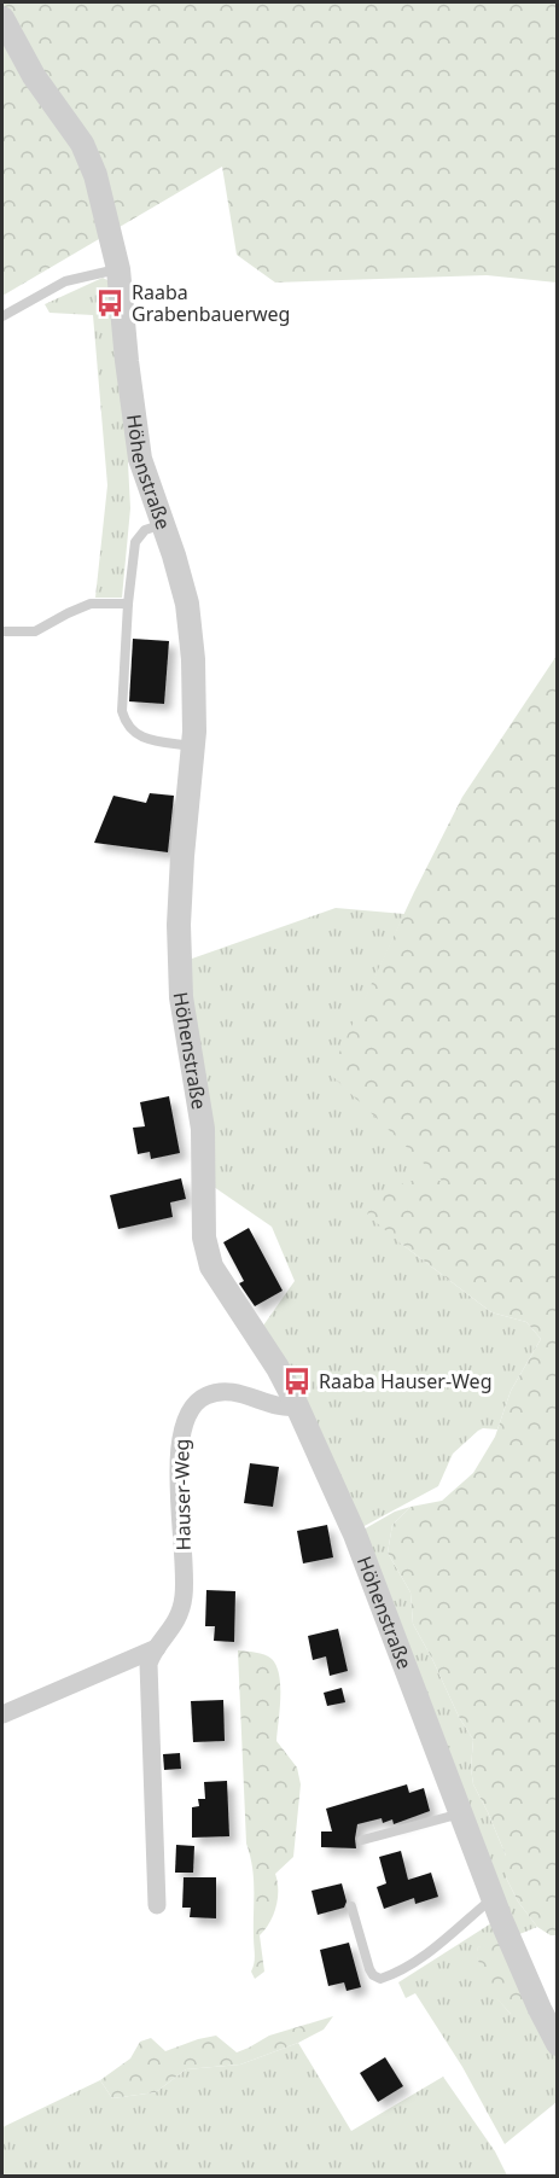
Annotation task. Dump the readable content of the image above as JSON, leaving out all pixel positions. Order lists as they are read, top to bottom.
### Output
{
  "streets": {
    "street": ["Höhenstraße", "Hauser-Weg"]
  },
  "crossings": [
    ["Höhenstraße", "Hauser-Weg"]
  ],
  "places": {
    "bus stop": ["Raaba Grabenbauerweg", "Raaba Hauser-Weg"]
  }
}
